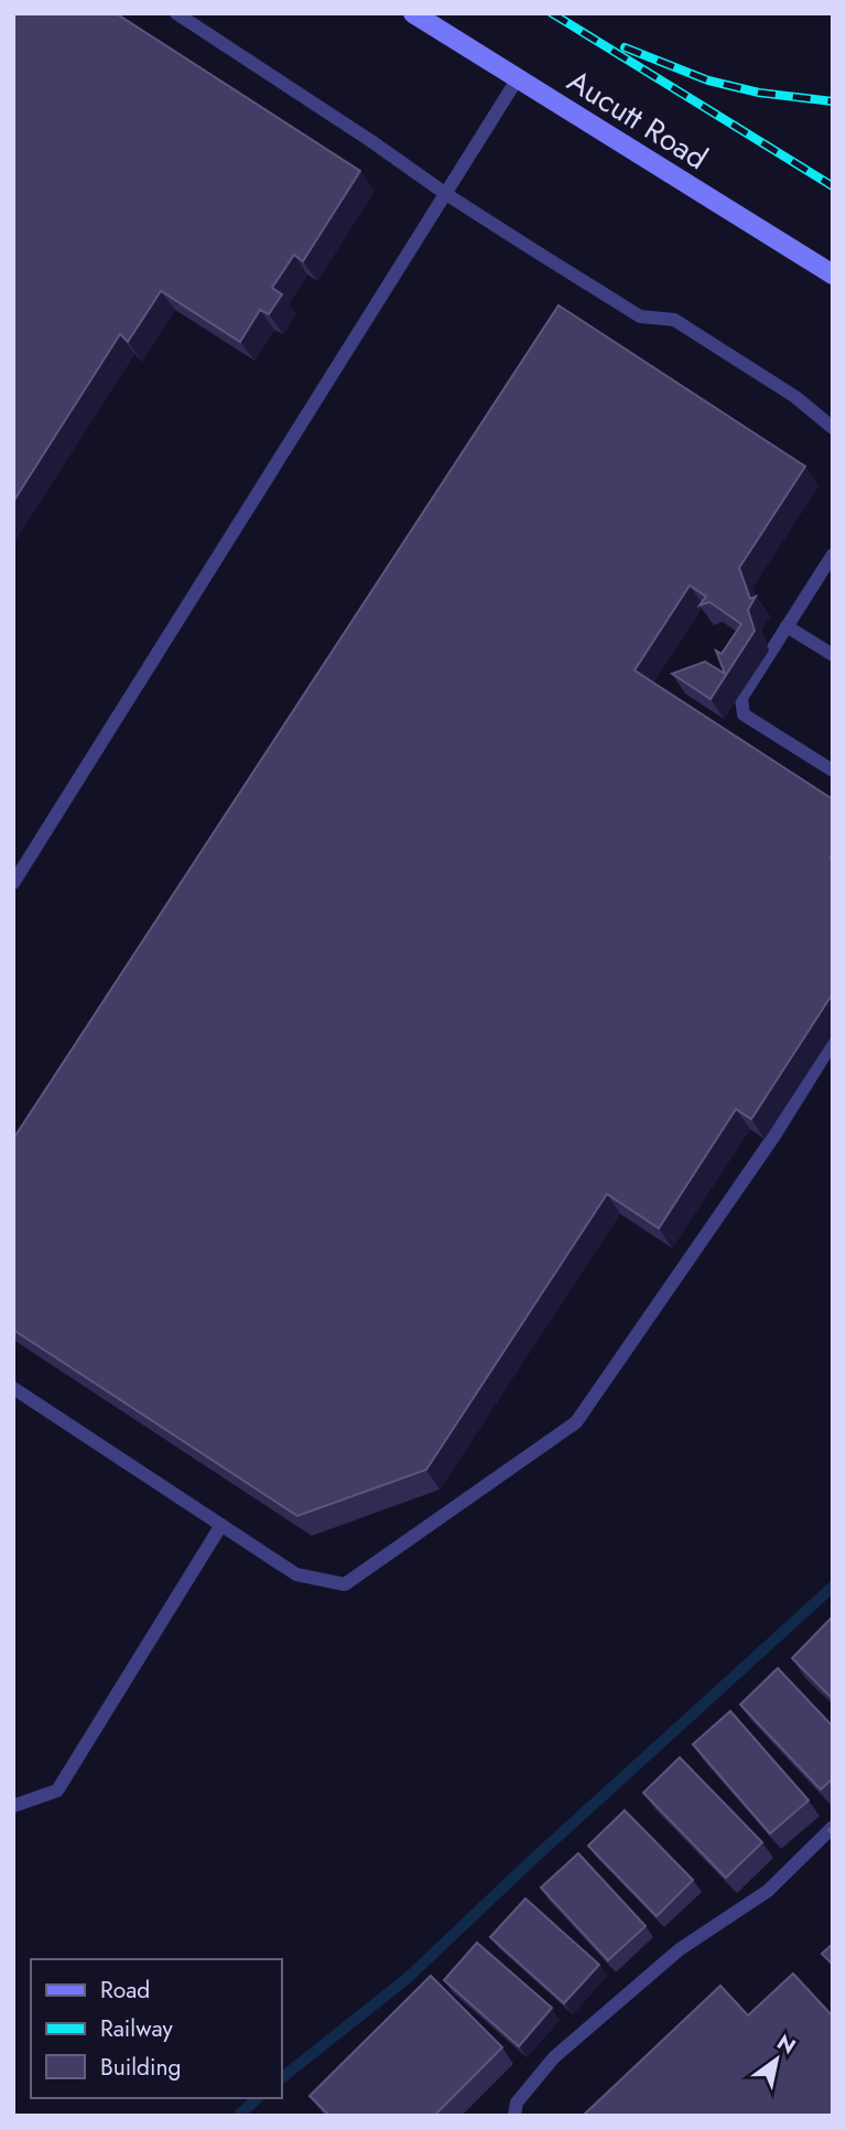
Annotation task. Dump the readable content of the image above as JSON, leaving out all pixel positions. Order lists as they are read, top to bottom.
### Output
{
  "streets": {
    "street": ["Aucutt Road"]
  },
  "legend": ["Road", "Railway", "Building"],
  "north": "top right"
}
